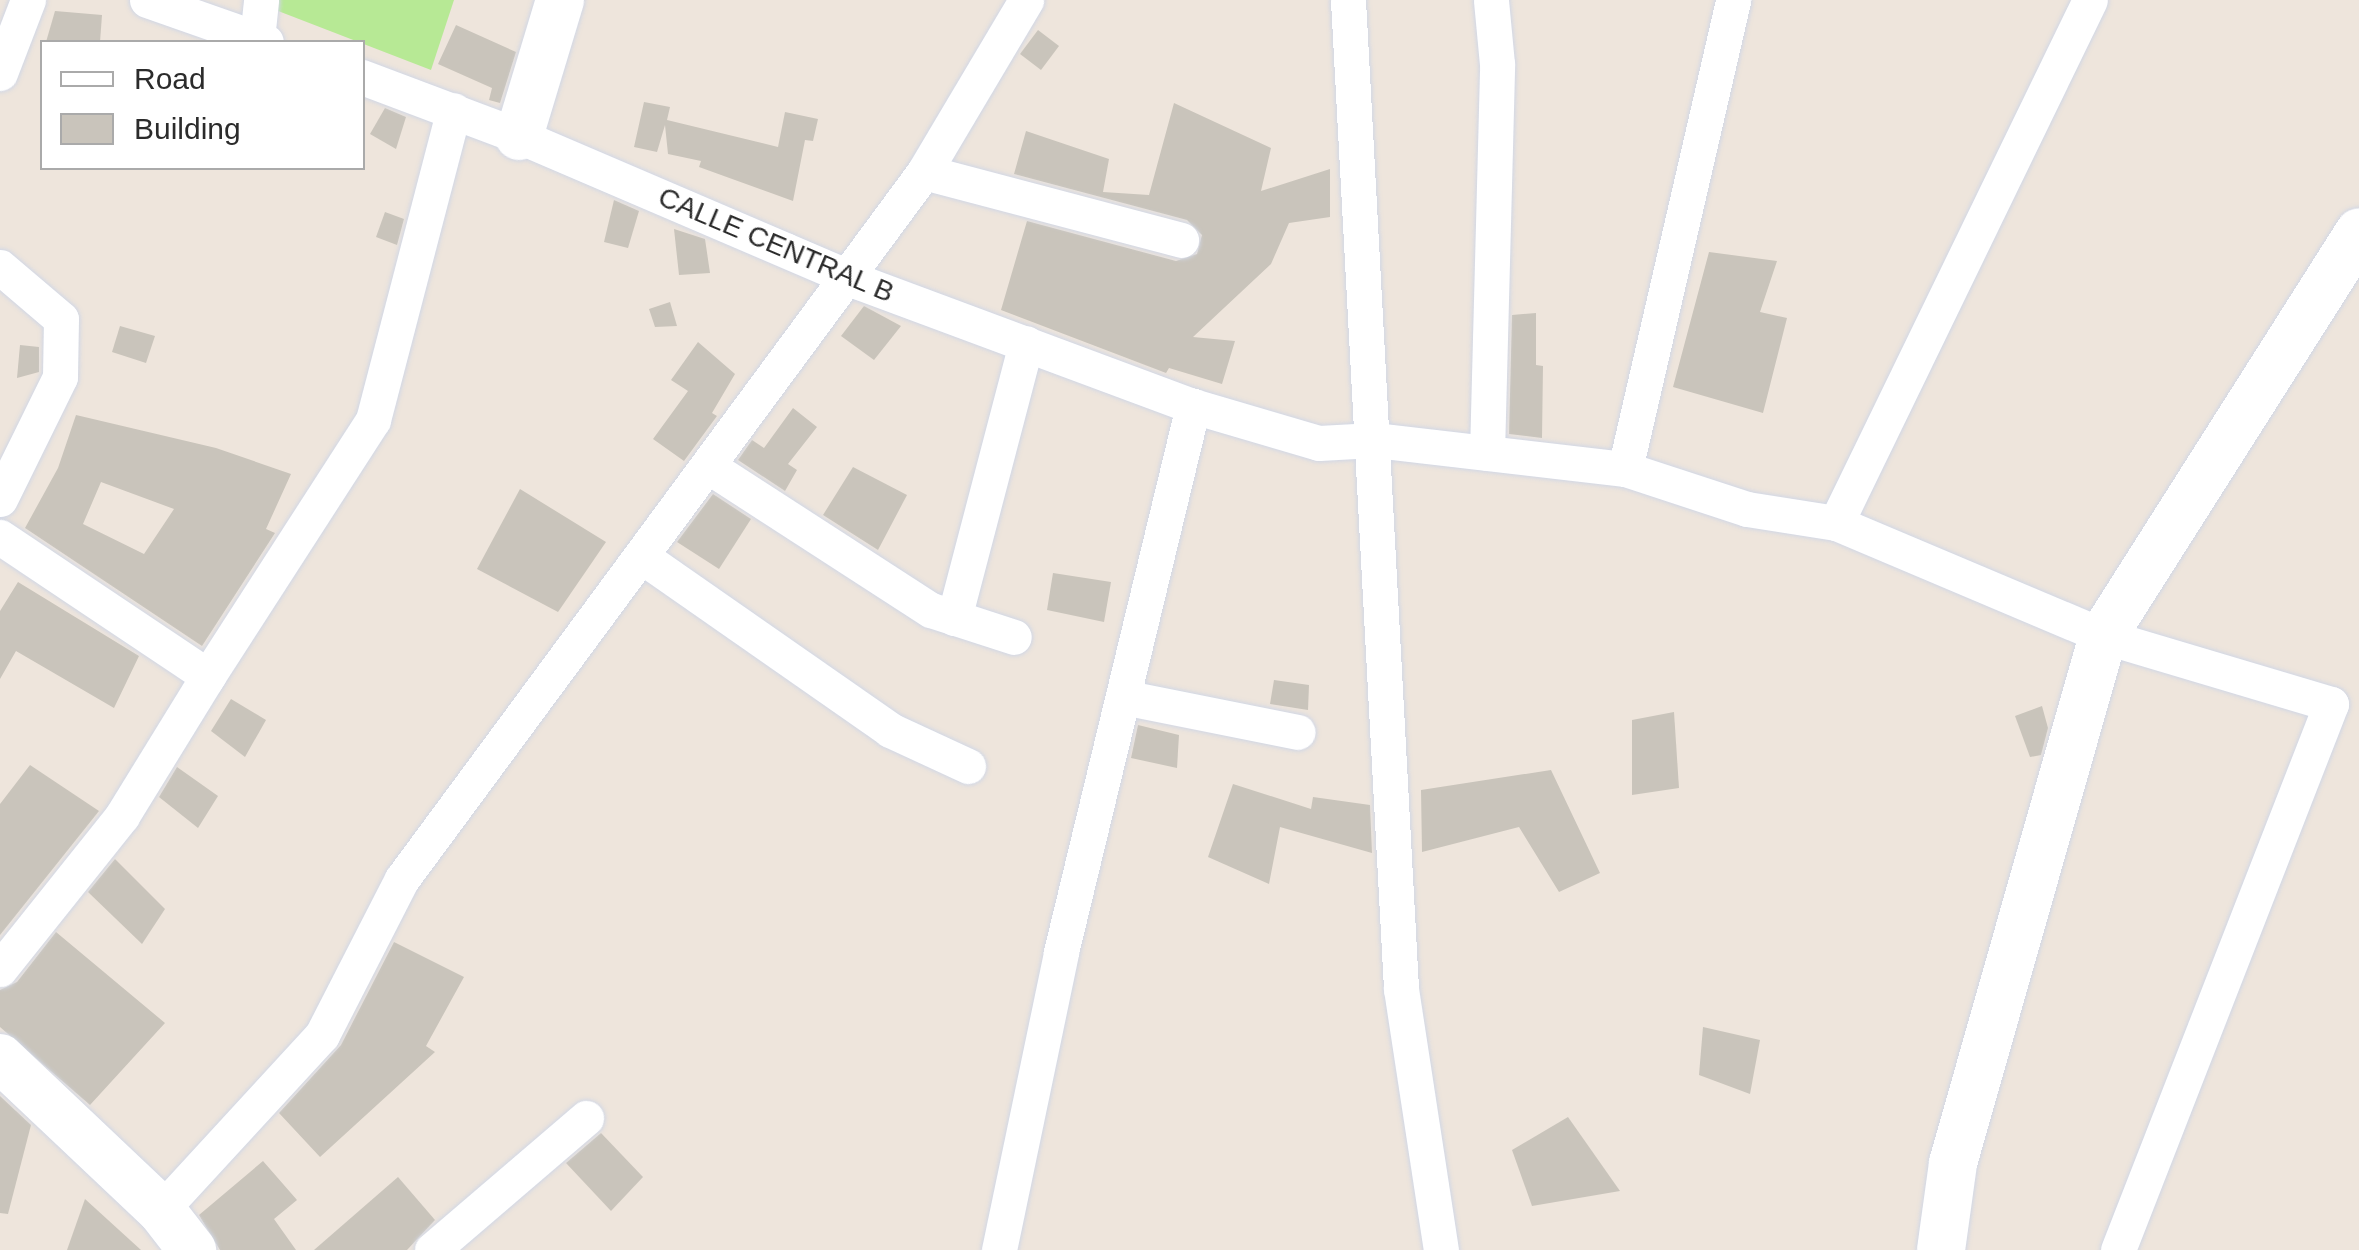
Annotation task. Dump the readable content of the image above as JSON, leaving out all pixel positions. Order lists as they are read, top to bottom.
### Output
{
  "streets": {
    "street": ["CALLE CENTRAL B"]
  },
  "legend": ["Road", "Building"]
}
